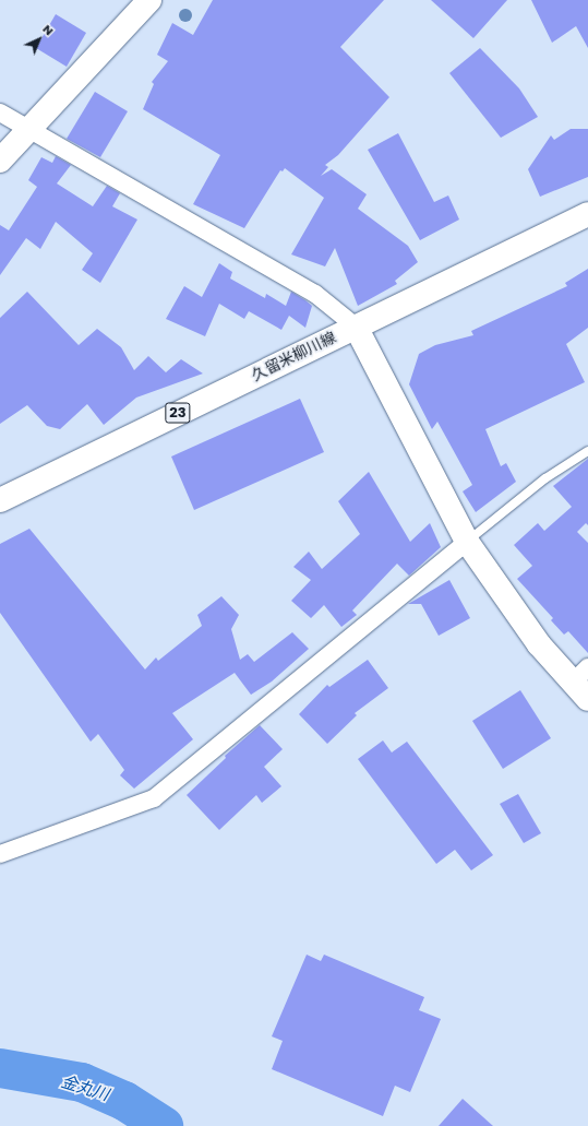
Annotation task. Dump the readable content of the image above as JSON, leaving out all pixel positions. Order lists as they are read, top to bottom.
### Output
{
  "streets": {
    "main road": ["久留米柳川線", "23"]
  },
  "water": ["金丸川"],
  "north": "top right"
}
